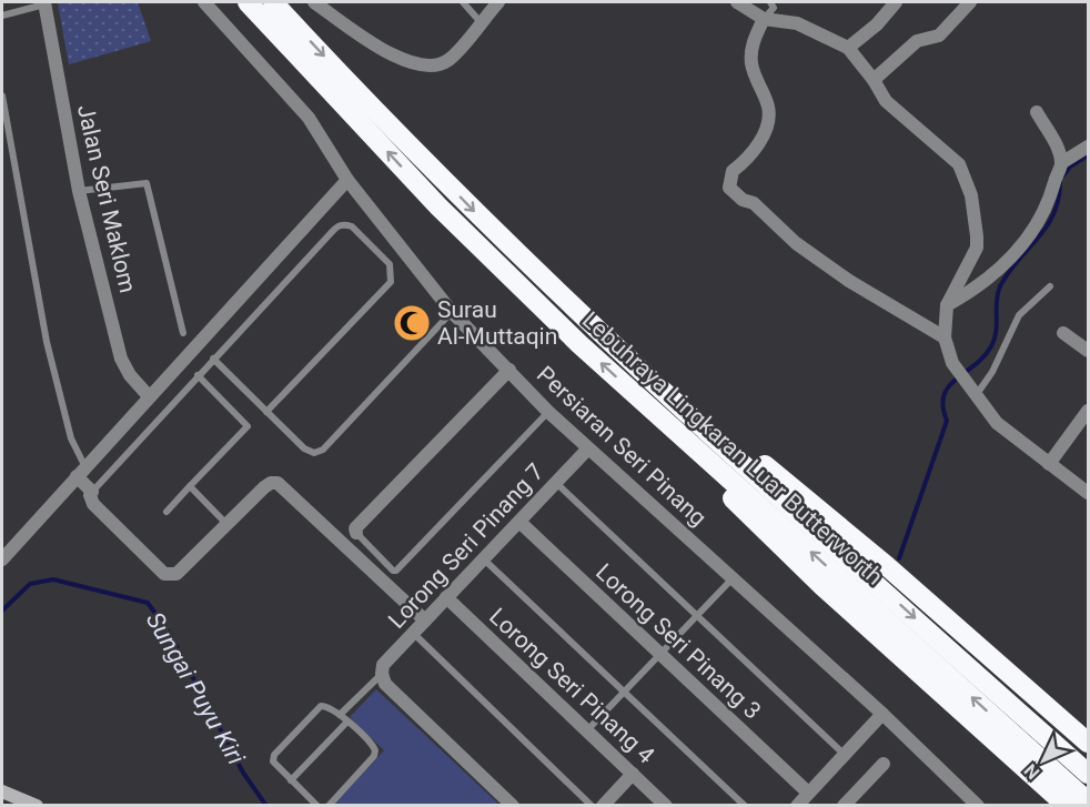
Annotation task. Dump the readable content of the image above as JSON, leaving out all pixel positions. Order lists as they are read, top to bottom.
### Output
{
  "streets": {
    "highway": ["Lebuhraya Lingkaran Luar Butterworth"],
    "street": [
      "Jalan Seri Maklom",
      "Persiaran Seri Pinang",
      "Lorong Seri Pinang 7",
      "Lorong Seri Pinang 3",
      "Lorong Seri Pinang 4"
    ]
  },
  "crossings": [
    ["Persiaran Seri Pinang", "Lorong Seri Pinang 7"],
    ["Lorong Seri Pinang 7", "Lorong Seri Pinang 3"],
    ["Lorong Seri Pinang 7", "Lorong Seri Pinang 4"]
  ],
  "water": ["Sungai Puyu Kiri"],
  "places": {
    "mosque": ["Surau Al-Muttaqin"]
  },
  "north": "bottom left"
}
